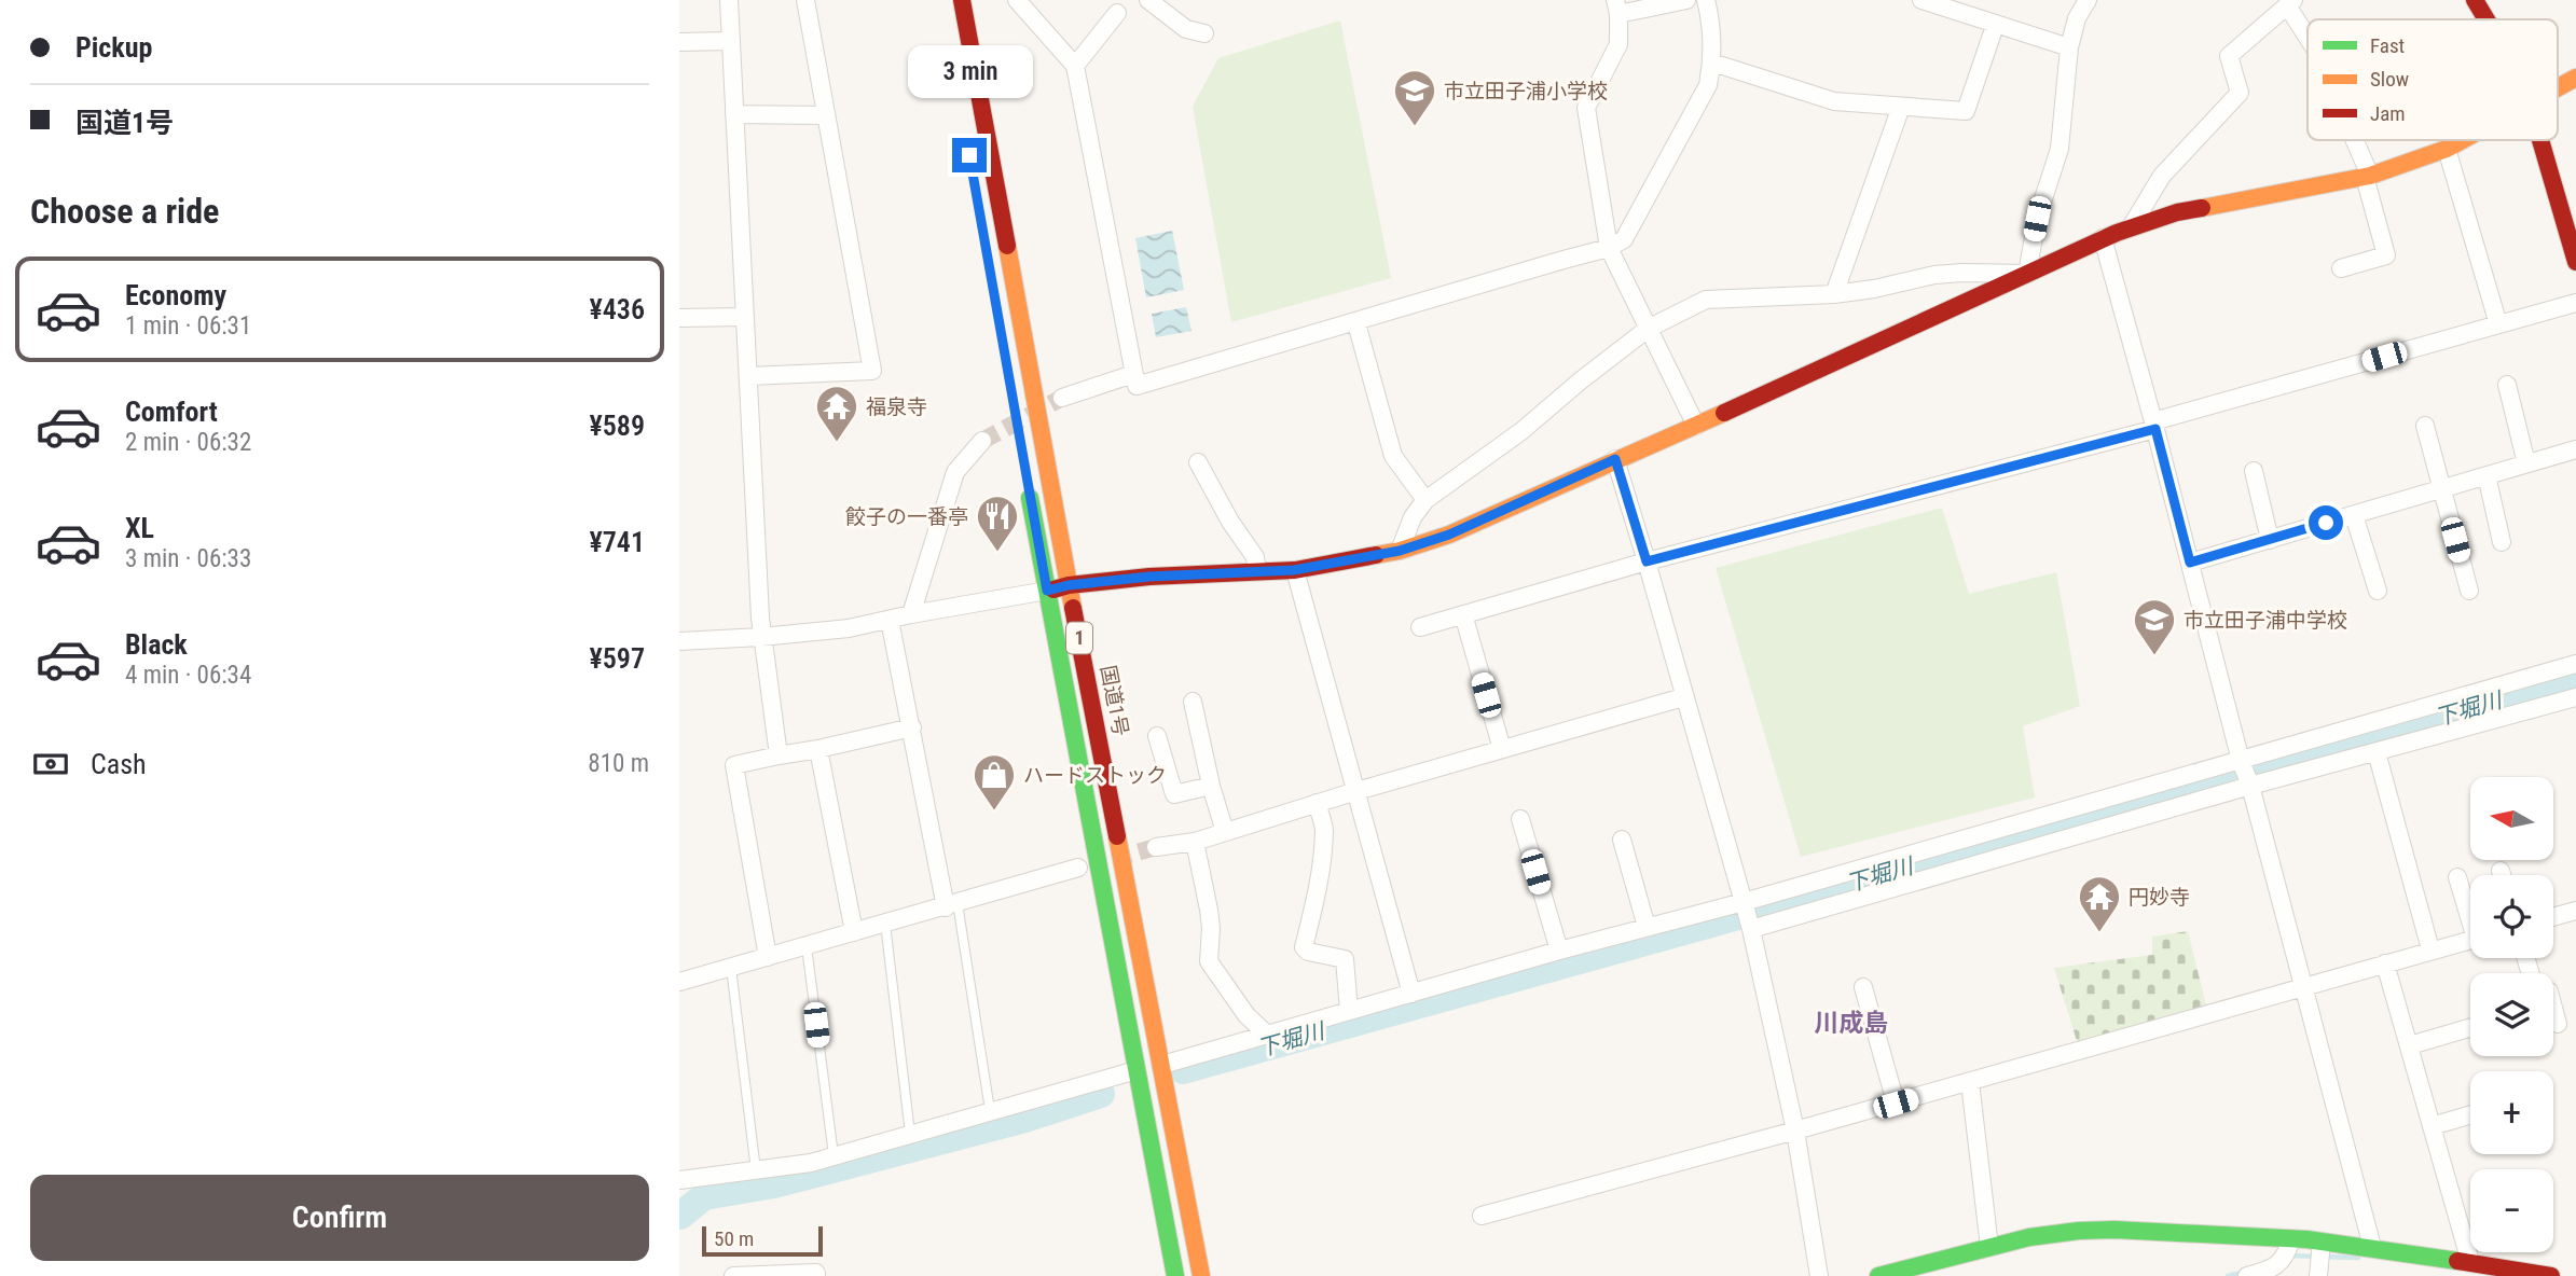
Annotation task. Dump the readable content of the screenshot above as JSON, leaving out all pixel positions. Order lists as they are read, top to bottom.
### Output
{
  "streets": {
    "main road": ["1", "国道1号"]
  },
  "districts": ["川成島"],
  "water": ["下堀川"],
  "places": {
    "school or university": ["市立田子浦小学校", "市立田子浦中学校"],
    "temple": ["福泉寺", "円妙寺"],
    "restaurant": ["餃子の一番亭"],
    "shop": ["ハードストック"]
  },
  "legend": ["Fast", "Slow", "Jam"],
  "scale_bar": "50 m",
  "north": "left",
  "page": {
    "banner": ["Pickup", "国道1号"],
    "bubble": "3 min",
    "heading": "Choose a ride",
    "list": [
      {
        "name": "Economy",
        "note": "1 min · 06:31",
        "value": "¥436"
      },
      {
        "name": "Comfort",
        "note": "2 min · 06:32",
        "value": "¥589"
      },
      {
        "name": "XL",
        "note": "3 min · 06:33",
        "value": "¥741"
      },
      {
        "name": "Black",
        "note": "4 min · 06:34",
        "value": "¥597"
      }
    ],
    "pay": ["Cash", "810 m"],
    "map_buttons": ["+", "−"],
    "buttons": "Confirm",
    "scale": "50 m"
  }
}
